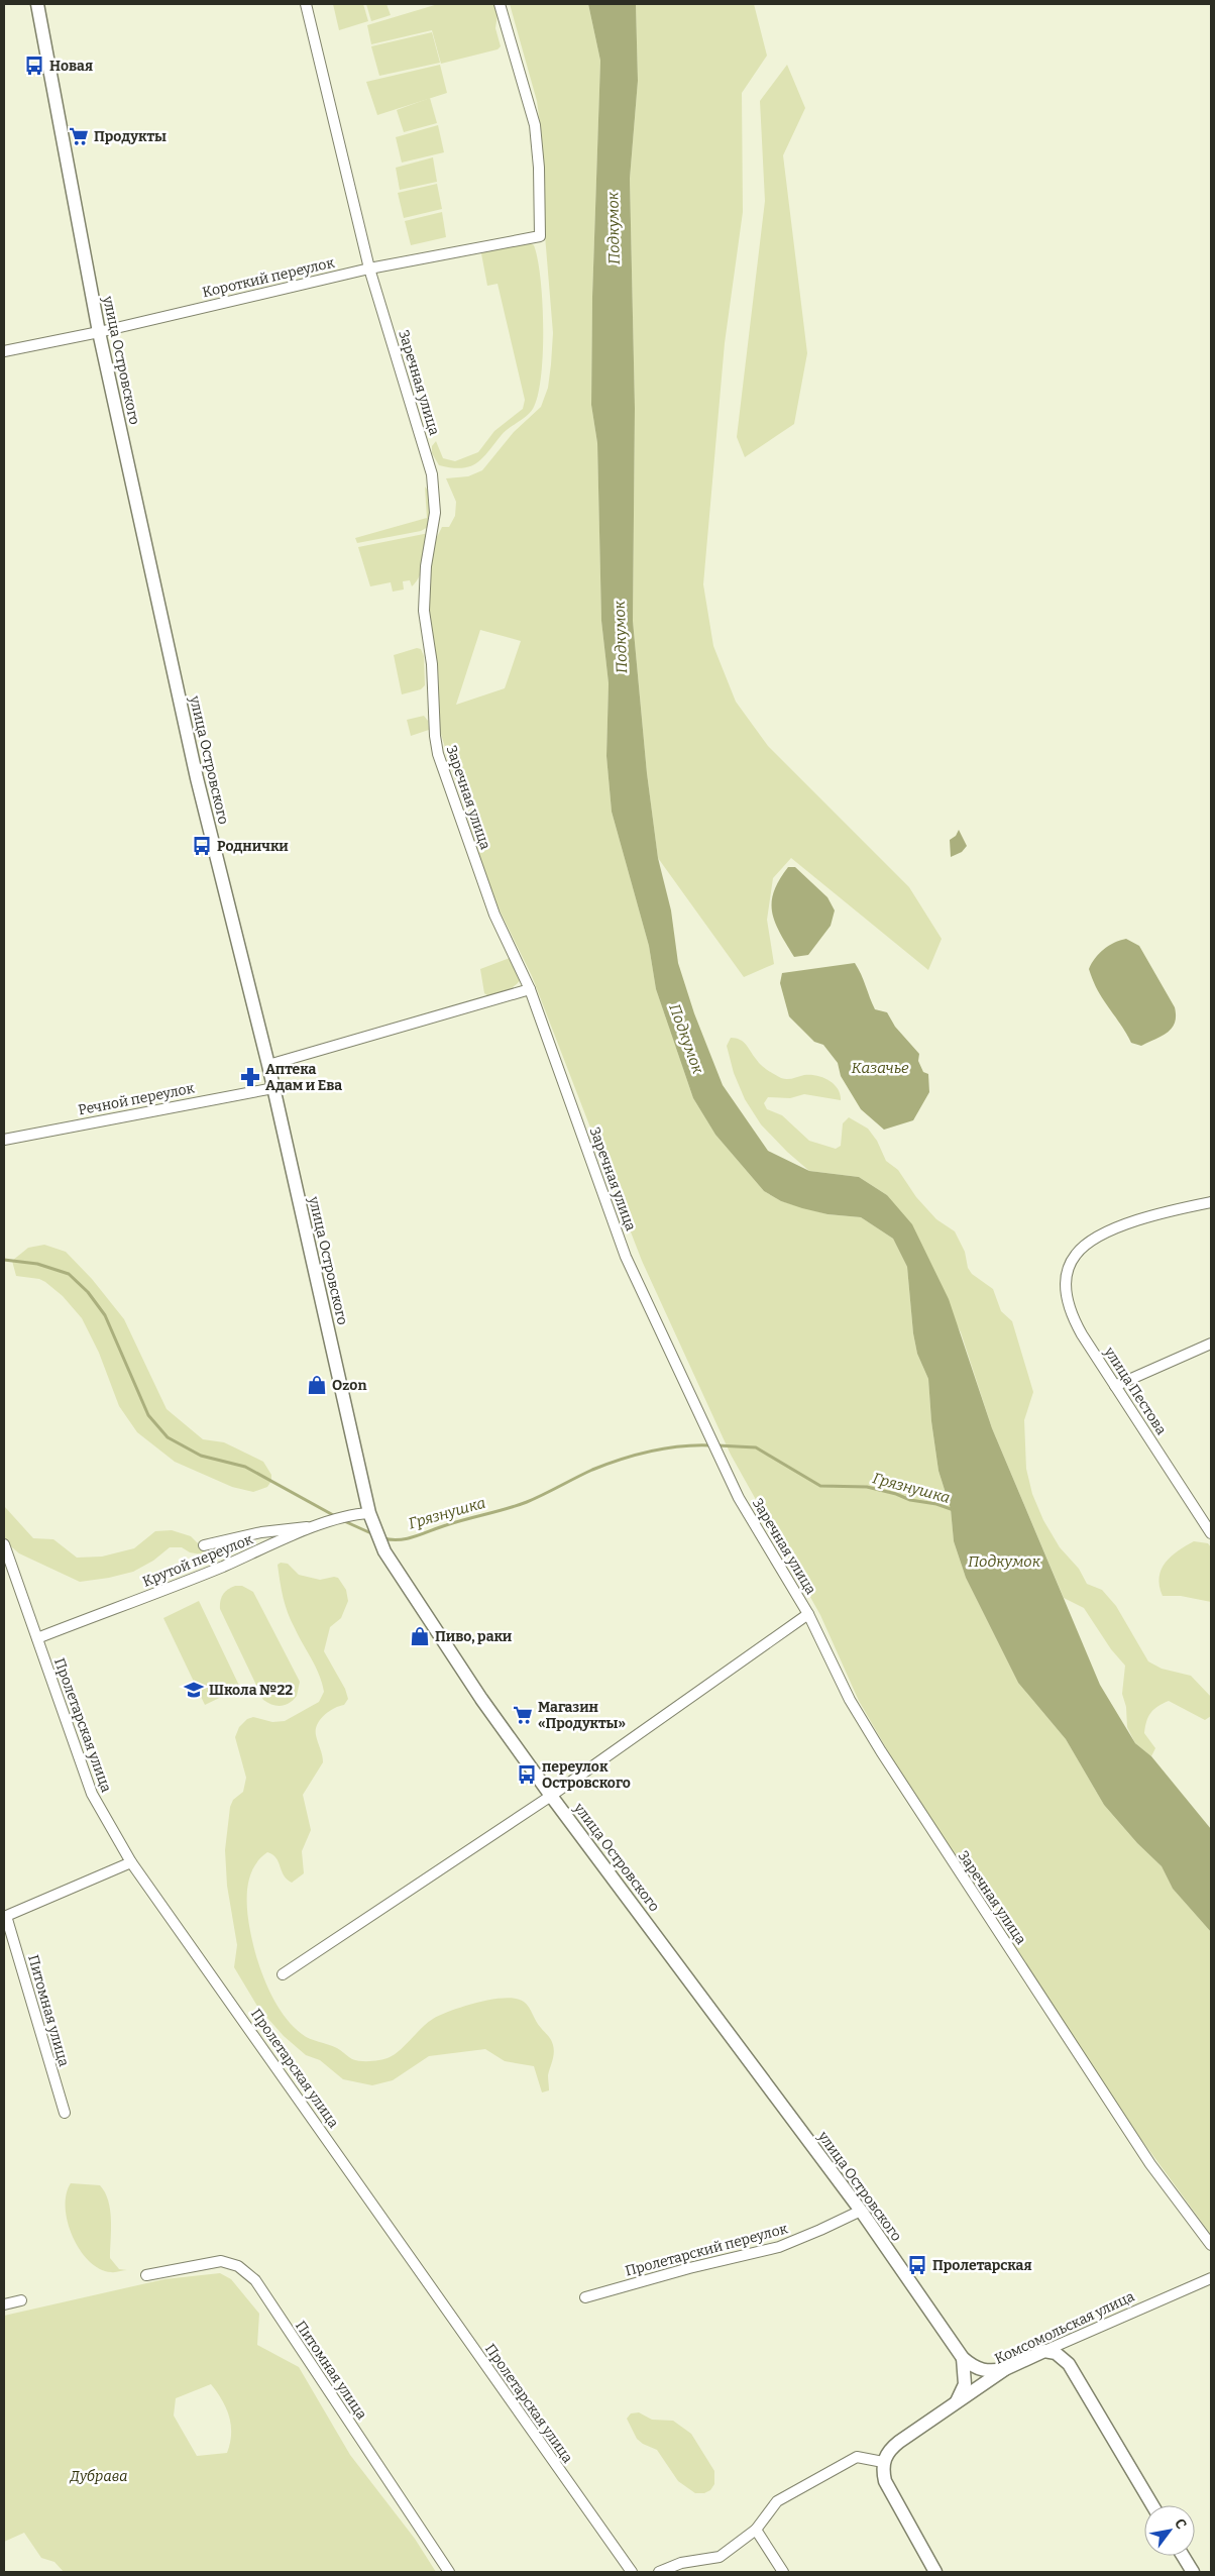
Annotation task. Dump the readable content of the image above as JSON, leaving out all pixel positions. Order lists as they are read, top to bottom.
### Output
{
  "streets": {
    "street": [
      "Короткий переулок",
      "улица Островского",
      "Заречная улица",
      "Речной переулок",
      "улица Пестова",
      "Крутой переулок",
      "Пролетарская улица",
      "Питомная улица",
      "Пролетарский переулок",
      "Комсомольская улица"
    ]
  },
  "crossings": [
    ["Короткий переулок", "улица Островского"],
    ["Короткий переулок", "Заречная улица"],
    ["улица Островского", "Речной переулок"],
    ["улица Островского", "Крутой переулок"],
    ["улица Островского", "Пролетарский переулок"],
    ["улица Островского", "Комсомольская улица"],
    ["Крутой переулок", "Пролетарская улица"]
  ],
  "water": ["Подкумок", "Казачье", "Грязнушка"],
  "parks": ["Дубрава"],
  "places": {
    "bus stop": [
      "Новая",
      "Роднички",
      "переулок Островского",
      "Пролетарская"
    ],
    "supermarket": ["Продукты", "Магазин «Продукты»"],
    "pharmacy": ["Аптека Адам и Ева"],
    "shop": ["Ozon", "Пиво, раки"],
    "school or university": ["Школа №22"]
  },
  "north": "top right"
}
